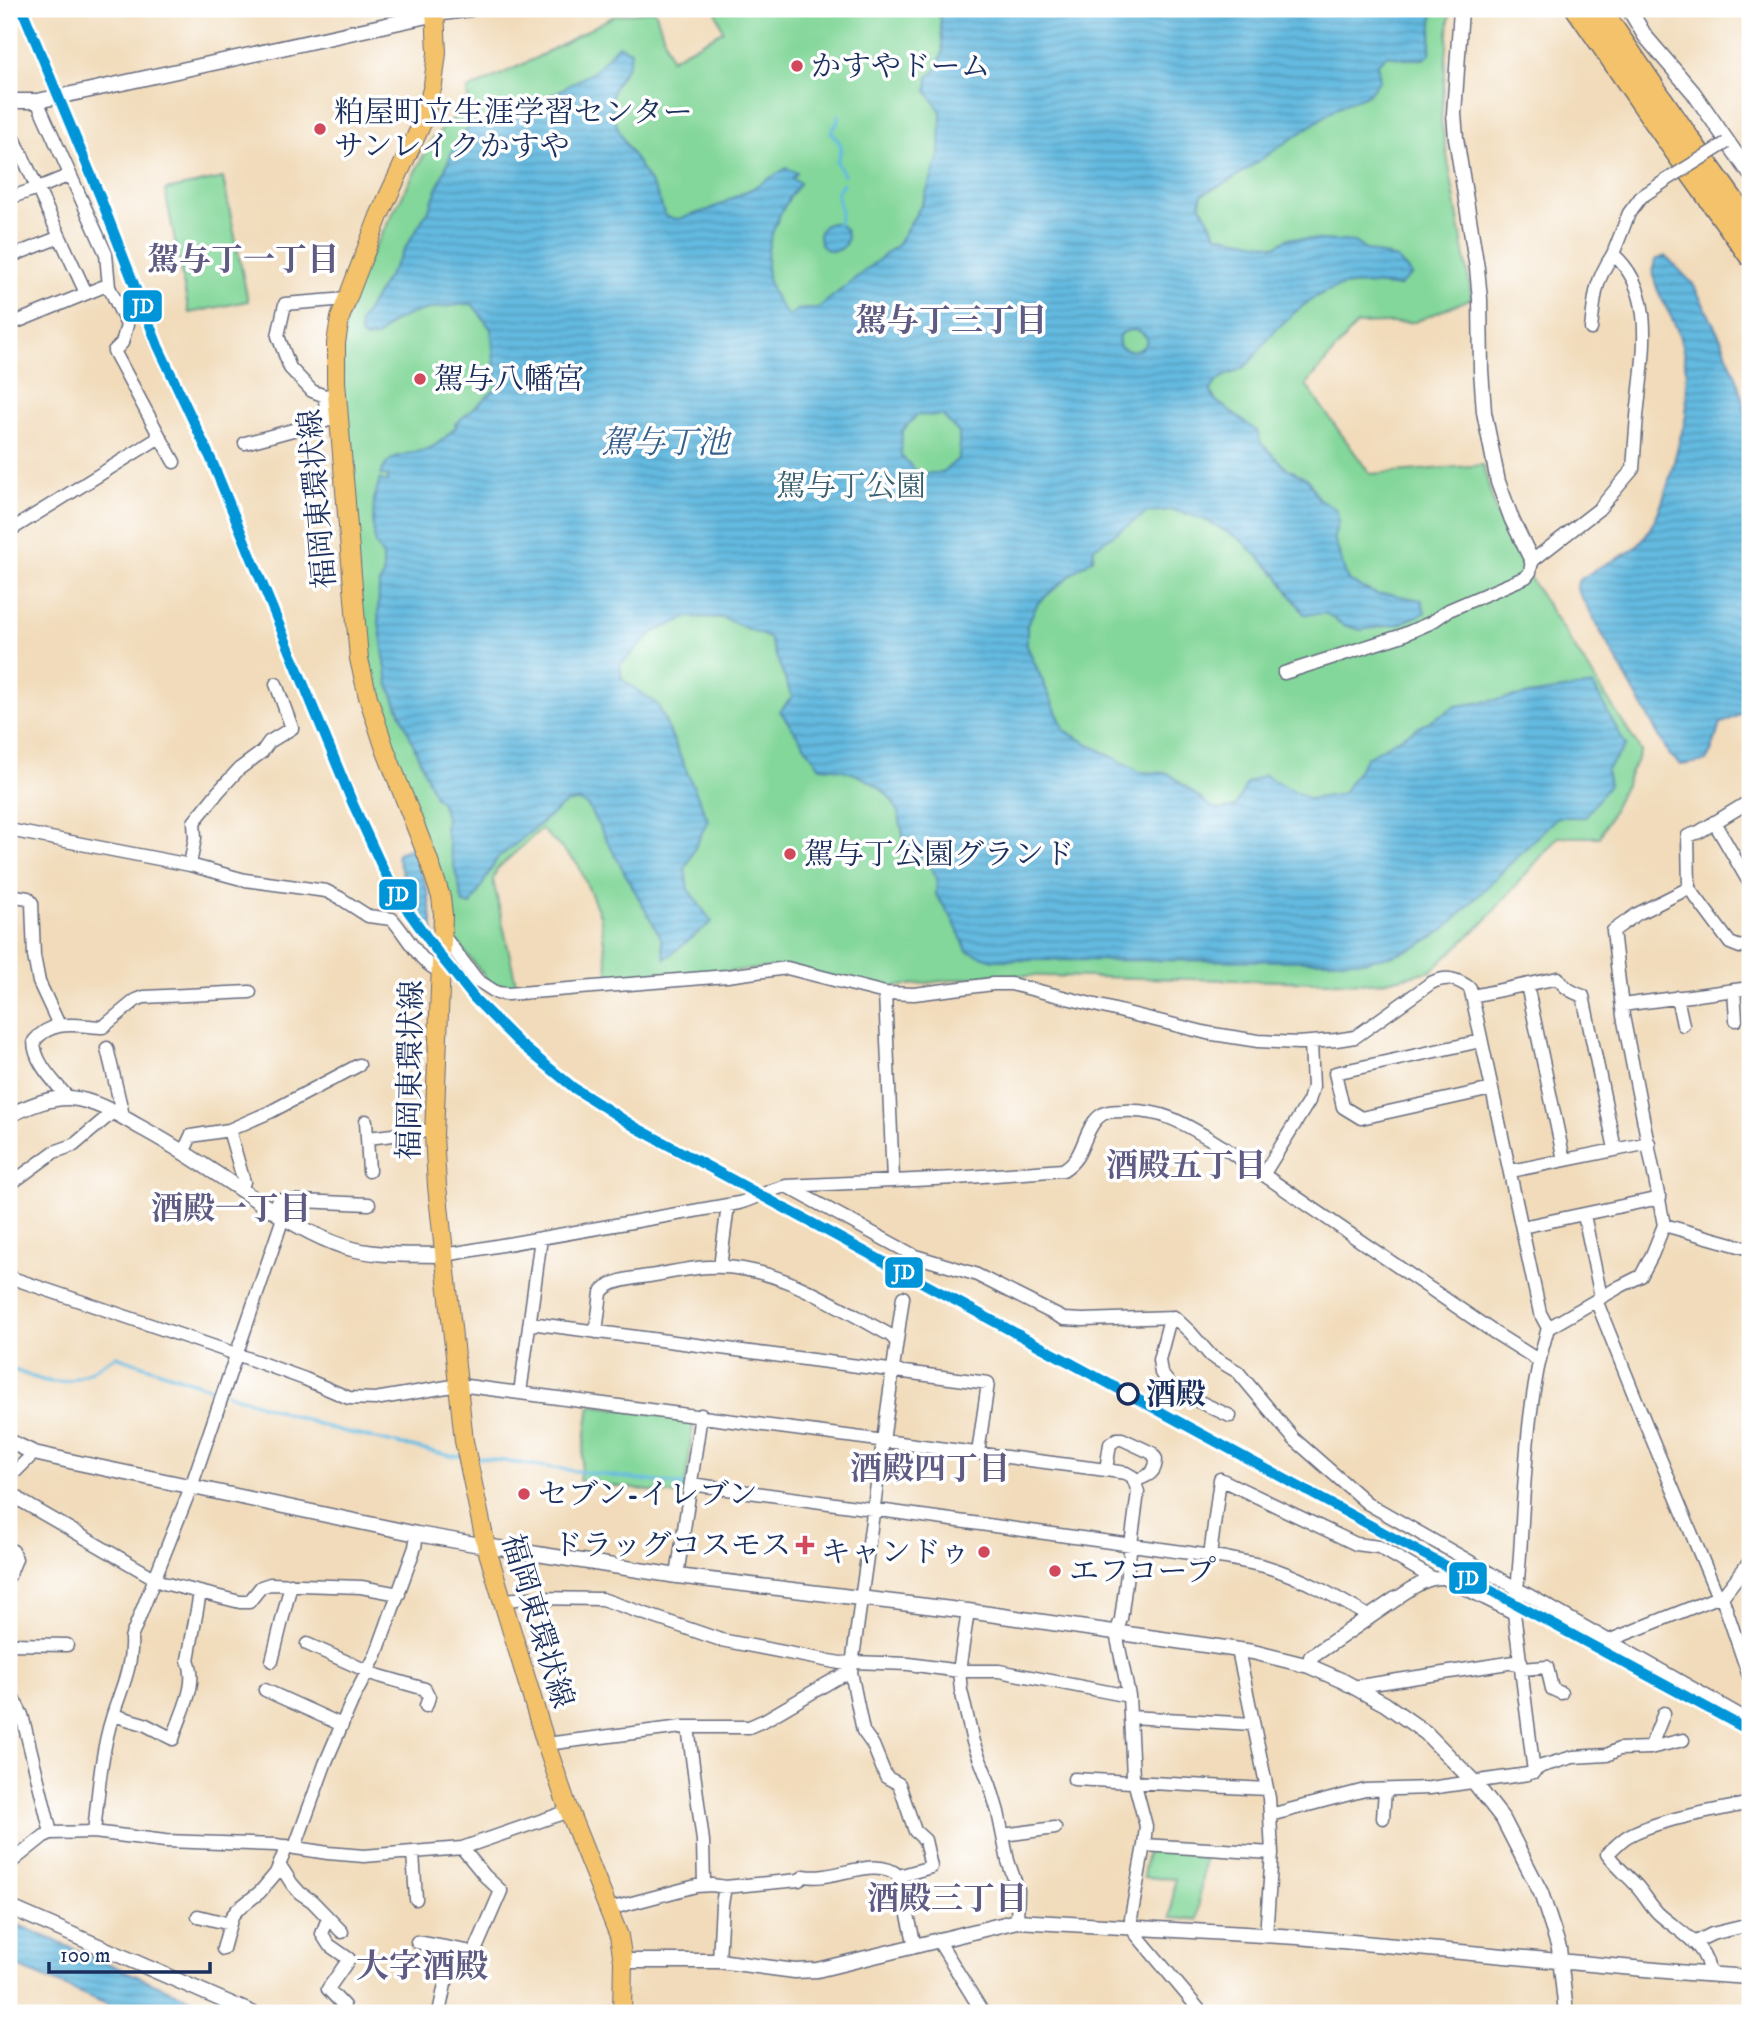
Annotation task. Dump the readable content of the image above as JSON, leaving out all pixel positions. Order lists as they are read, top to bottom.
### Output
{
  "streets": {
    "main road": ["福岡東環状線"]
  },
  "districts": [
    "駕与丁一丁目",
    "駕与丁三丁目",
    "酒殿五丁目",
    "酒殿一丁目",
    "酒殿四丁目",
    "酒殿三丁目",
    "大字酒殿"
  ],
  "water": ["駕与丁池"],
  "parks": ["駕与丁公園"],
  "places": {
    "other": [
      "かすやドーム",
      "粕屋町立生涯学習センター サンレイクかすや",
      "駕与八幡宮",
      "駕与丁公園グランド",
      "酒殿",
      "セブン-イレブン",
      "キャンドゥ",
      "エフコープ"
    ],
    "health": ["ドラッグコスモス"]
  },
  "lines": ["transit line JD"],
  "scale_bar": "100 m"
}
